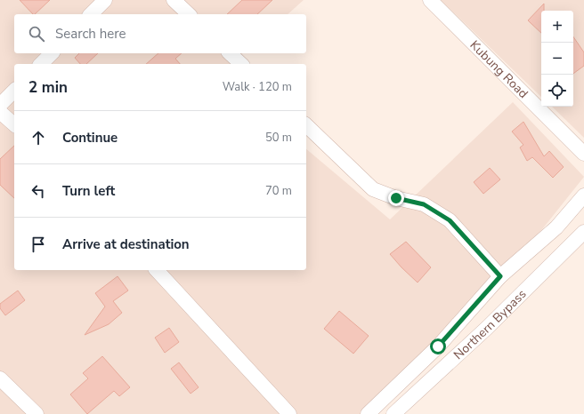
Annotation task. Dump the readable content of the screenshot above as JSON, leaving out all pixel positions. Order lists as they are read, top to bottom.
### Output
{
  "streets": {
    "street": ["Kubung Road", "Northern Bypass"]
  },
  "page": {
    "map_buttons": ["+", "−"],
    "search": "Search here",
    "heading": ["2 min", "Walk · 120 m"],
    "list": [
      ["Continue", "50 m"],
      ["Turn left", "70 m"],
      "Arrive at destination"
    ]
  }
}
